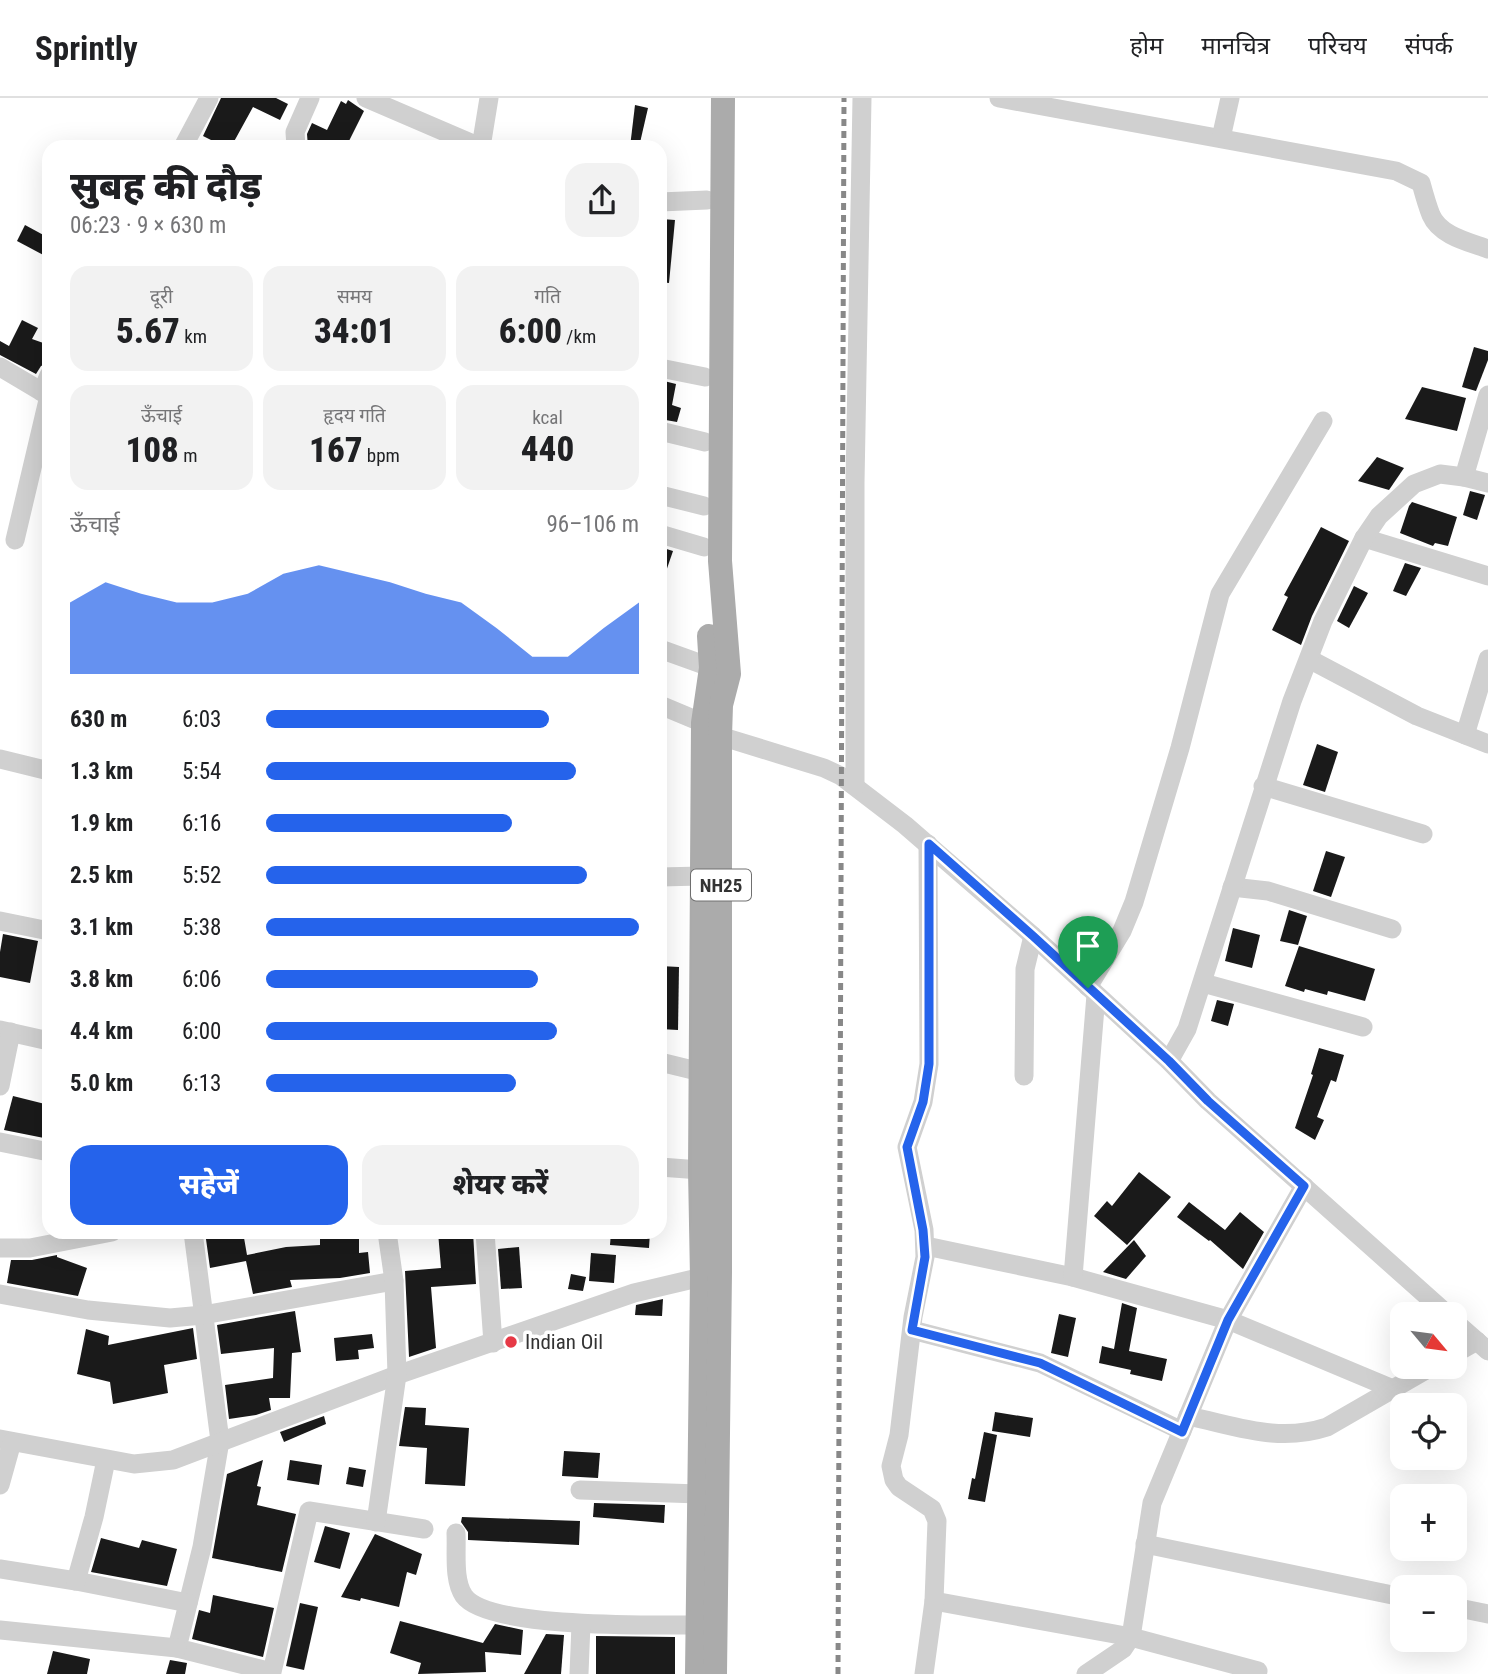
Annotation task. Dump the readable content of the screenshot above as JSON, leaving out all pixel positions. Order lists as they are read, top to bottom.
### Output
{
  "streets": {
    "main road": ["NH25"]
  },
  "places": ["Indian Oil"],
  "north": "bottom right",
  "page": {
    "header": "Sprintly",
    "nav": [
      "होम",
      "मानचित्र",
      "परिचय",
      "संपर्क"
    ],
    "heading": ["सुबह की दौड़", "06:23 · 9 × 630 m"],
    "stats": [
      ["दूरी", "5.67 km"],
      ["समय", "34:01"],
      ["गति", "6:00 /km"],
      ["ऊँचाई", "108 m"],
      ["हृदय गति", "167 bpm"],
      ["kcal", "440"]
    ],
    "chart": ["ऊँचाई", "96–106 m"],
    "list": [
      {
        "name": "630 m",
        "note": "6:03"
      },
      {
        "name": "1.3 km",
        "note": "5:54"
      },
      {
        "name": "1.9 km",
        "note": "6:16"
      },
      {
        "name": "2.5 km",
        "note": "5:52"
      },
      {
        "name": "3.1 km",
        "note": "5:38"
      },
      {
        "name": "3.8 km",
        "note": "6:06"
      },
      {
        "name": "4.4 km",
        "note": "6:00"
      },
      {
        "name": "5.0 km",
        "note": "6:13"
      }
    ],
    "buttons": ["सहेजें", "शेयर करें"],
    "map_buttons": ["+", "−"]
  }
}
